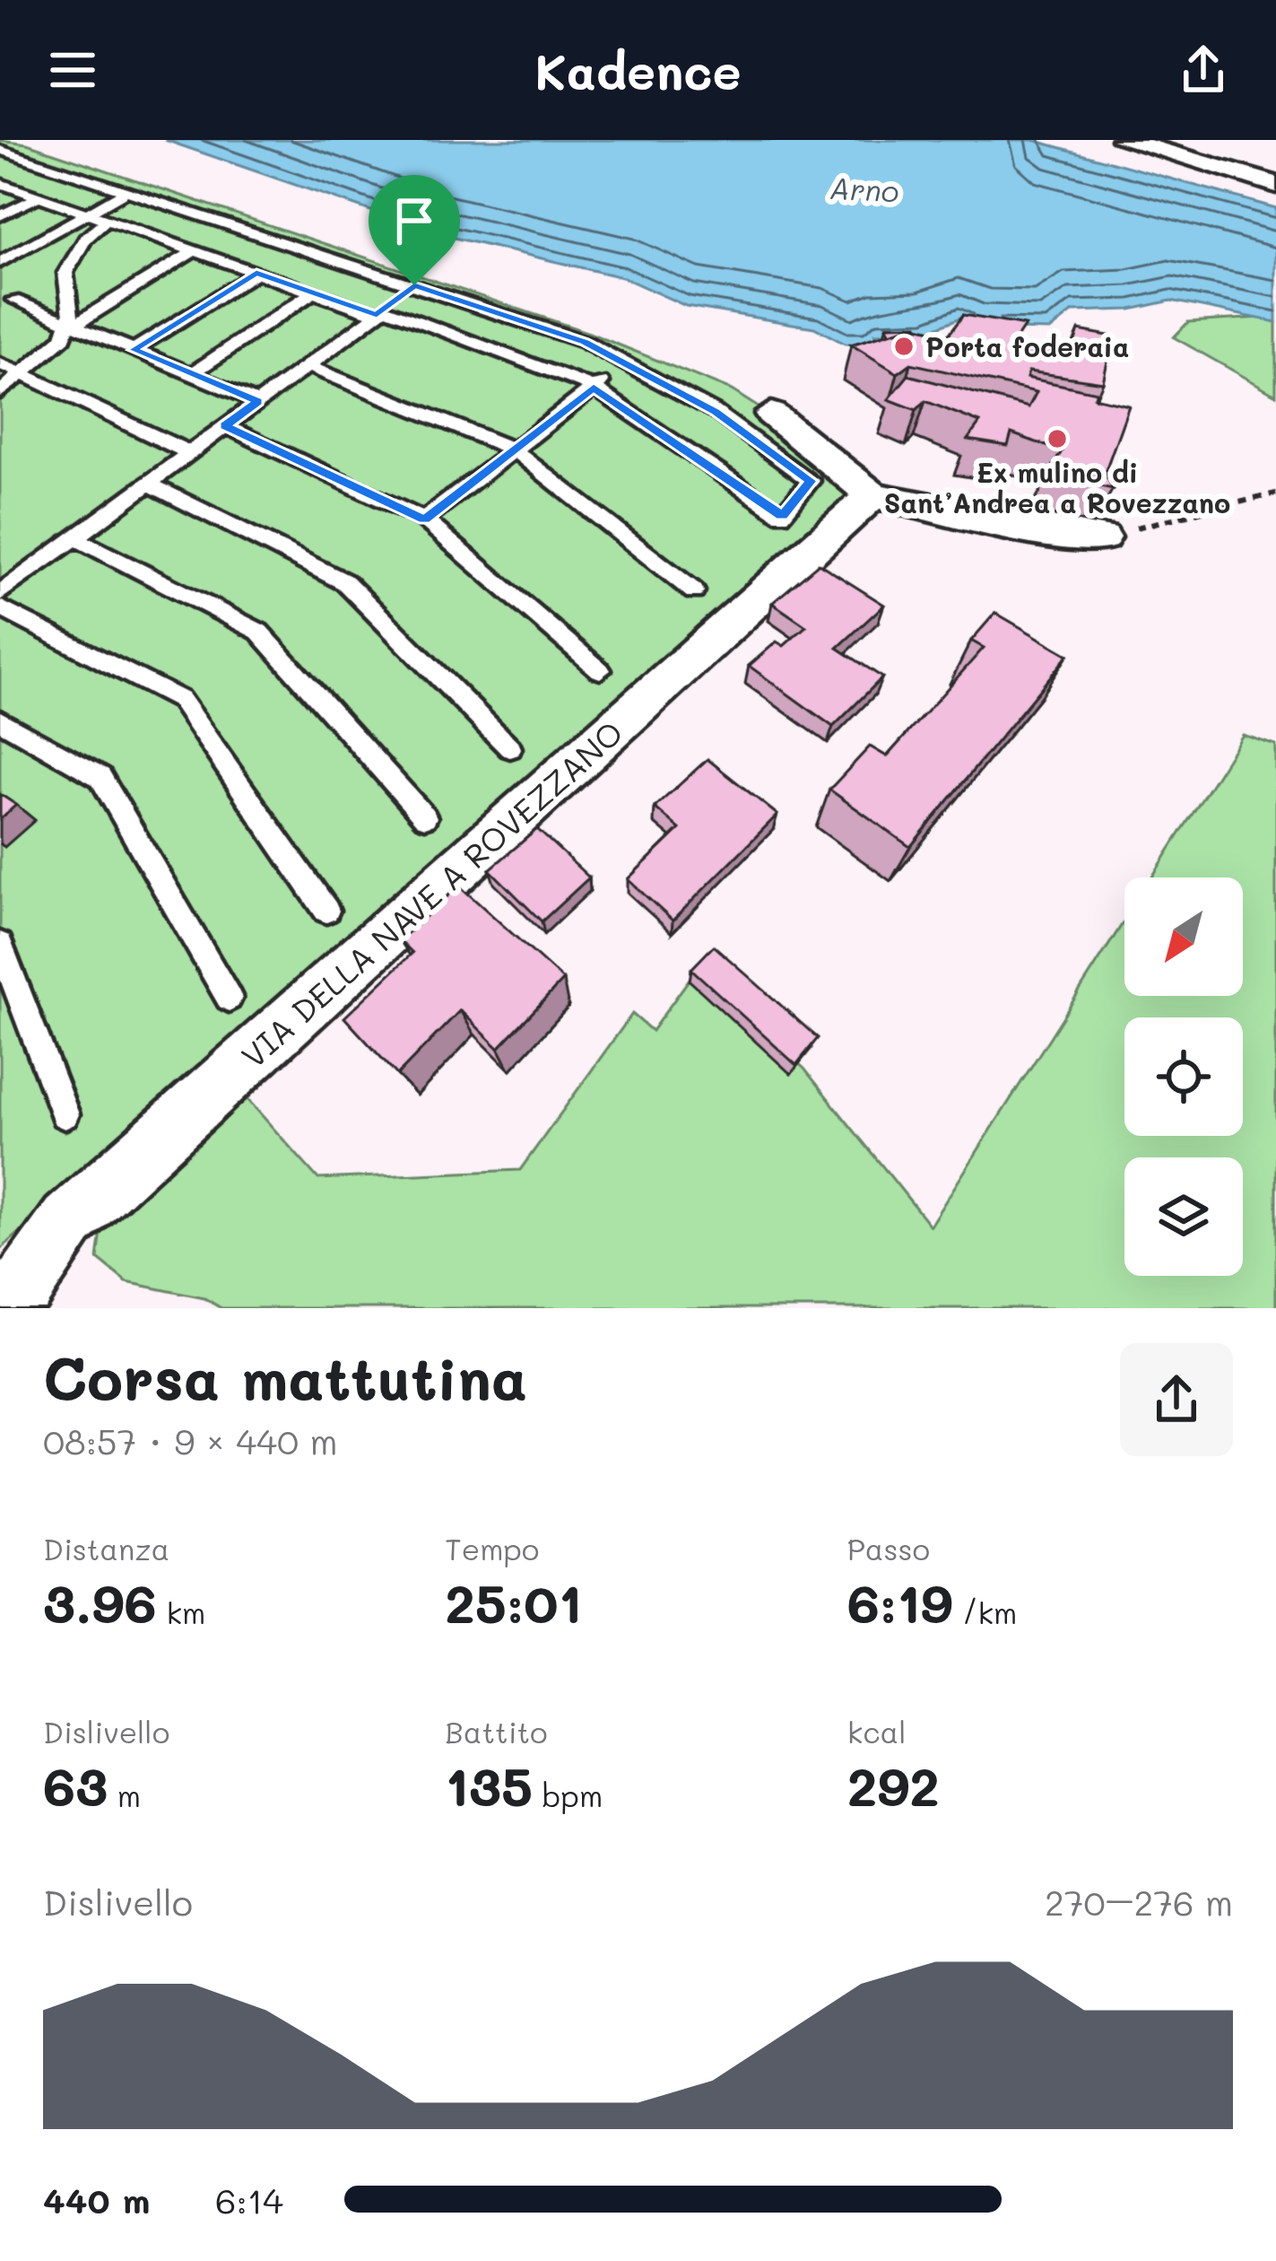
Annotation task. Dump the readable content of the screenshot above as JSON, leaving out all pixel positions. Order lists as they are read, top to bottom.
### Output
{
  "streets": {
    "street": ["VIA DELLA NAVE A ROVEZZANO"]
  },
  "water": ["Arno"],
  "places": ["Porta foderaia", "Ex mulino di Sant’Andrea a Rovezzano"],
  "north": "bottom left",
  "page": {
    "header": "Kadence",
    "heading": ["Corsa mattutina", "08:57 · 9 × 440 m"],
    "stats": [
      ["Distanza", "3.96 km"],
      ["Tempo", "25:01"],
      ["Passo", "6:19 /km"],
      ["Dislivello", "63 m"],
      ["Battito", "135 bpm"],
      ["kcal", "292"]
    ],
    "chart": ["Dislivello", "270–276 m"],
    "list": [
      {
        "name": "440 m",
        "note": "6:14"
      }
    ]
  }
}
